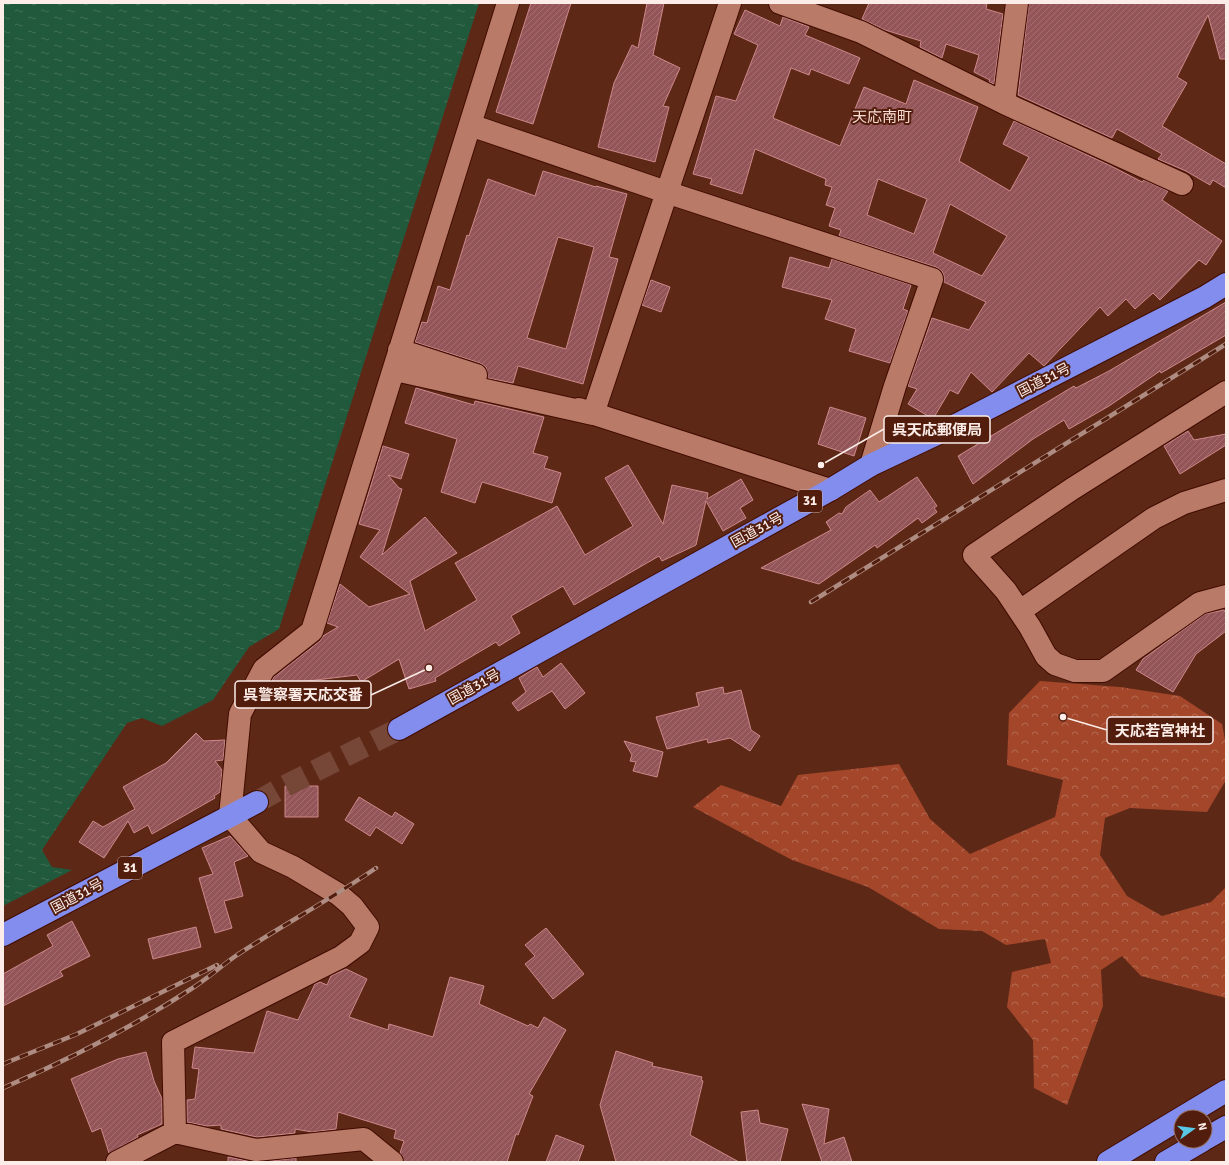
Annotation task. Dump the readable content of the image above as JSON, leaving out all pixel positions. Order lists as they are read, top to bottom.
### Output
{
  "streets": {
    "highway": ["国道31号", "31"]
  },
  "districts": ["天応南町"],
  "places": ["呉天応郵便局", "呉警察署天応交番", "天応若宮神社"],
  "north": "right"
}
